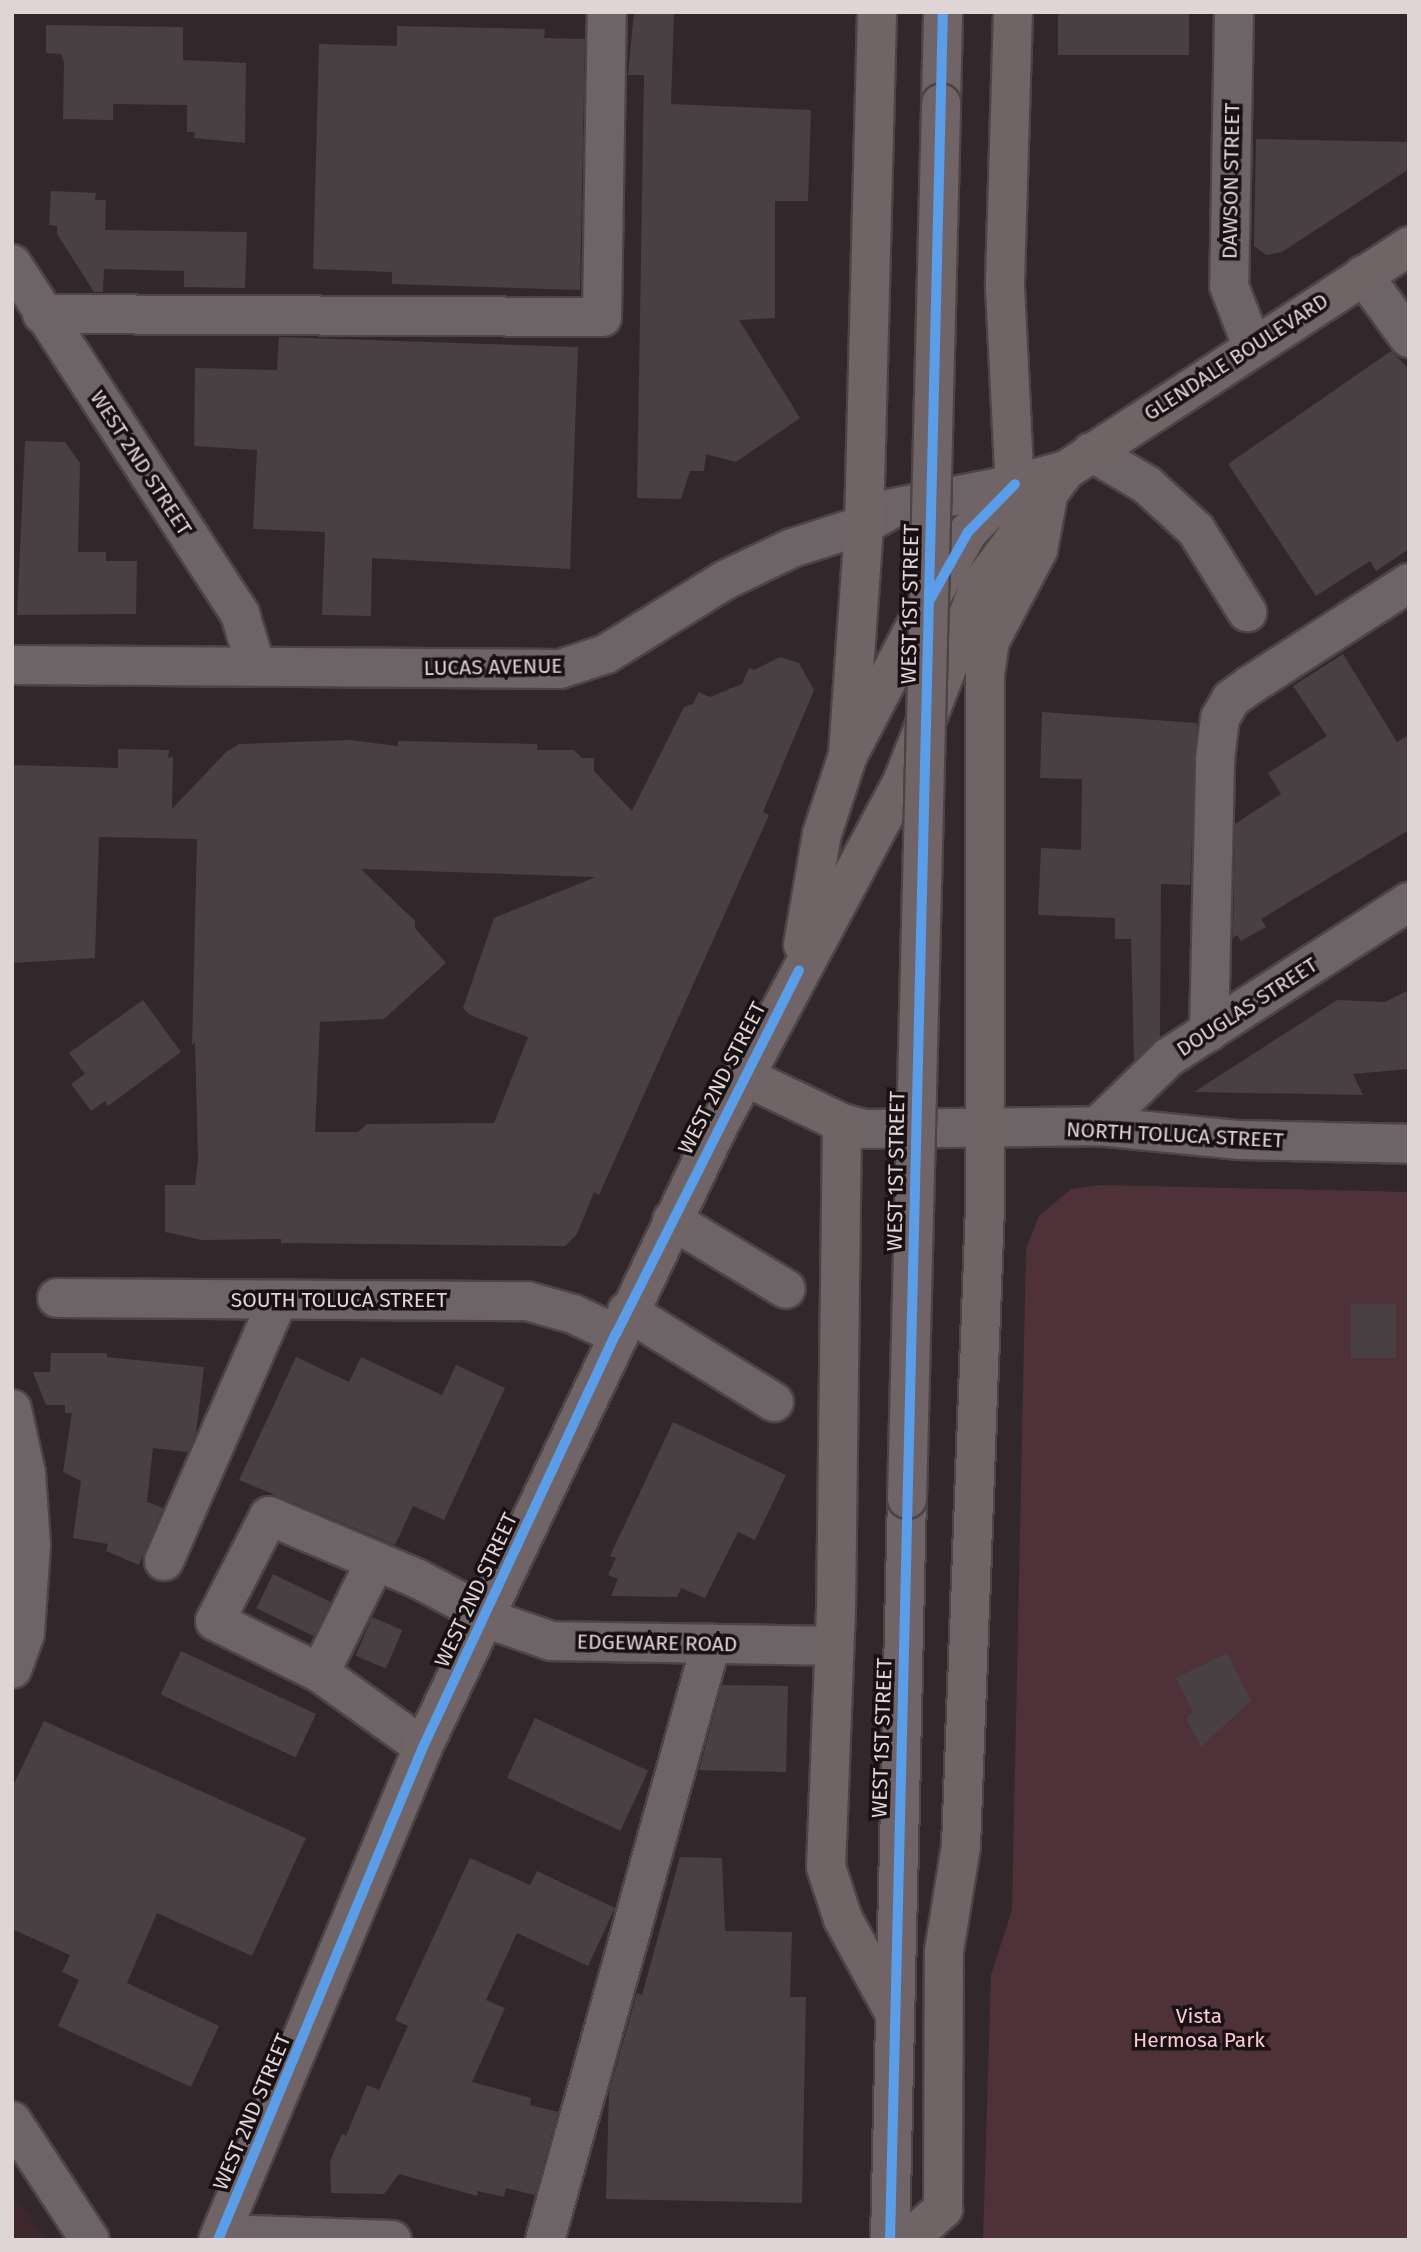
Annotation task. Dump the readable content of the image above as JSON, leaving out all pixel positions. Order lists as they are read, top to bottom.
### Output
{
  "streets": {
    "main road": [
      "GLENDALE BOULEVARD",
      "WEST 2ND STREET",
      "WEST 1ST STREET",
      "NORTH TOLUCA STREET"
    ],
    "street": [
      "DAWSON STREET",
      "LUCAS AVENUE",
      "DOUGLAS STREET",
      "SOUTH TOLUCA STREET",
      "EDGEWARE ROAD"
    ]
  },
  "crossings": [
    ["DAWSON STREET", "GLENDALE BOULEVARD"],
    ["GLENDALE BOULEVARD", "WEST 2ND STREET"],
    ["GLENDALE BOULEVARD", "LUCAS AVENUE"],
    ["WEST 2ND STREET", "LUCAS AVENUE"],
    ["WEST 2ND STREET", "NORTH TOLUCA STREET"],
    ["WEST 2ND STREET", "SOUTH TOLUCA STREET"],
    ["WEST 2ND STREET", "EDGEWARE ROAD"],
    ["DOUGLAS STREET", "NORTH TOLUCA STREET"]
  ],
  "parks": ["Vista Hermosa Park"]
}
